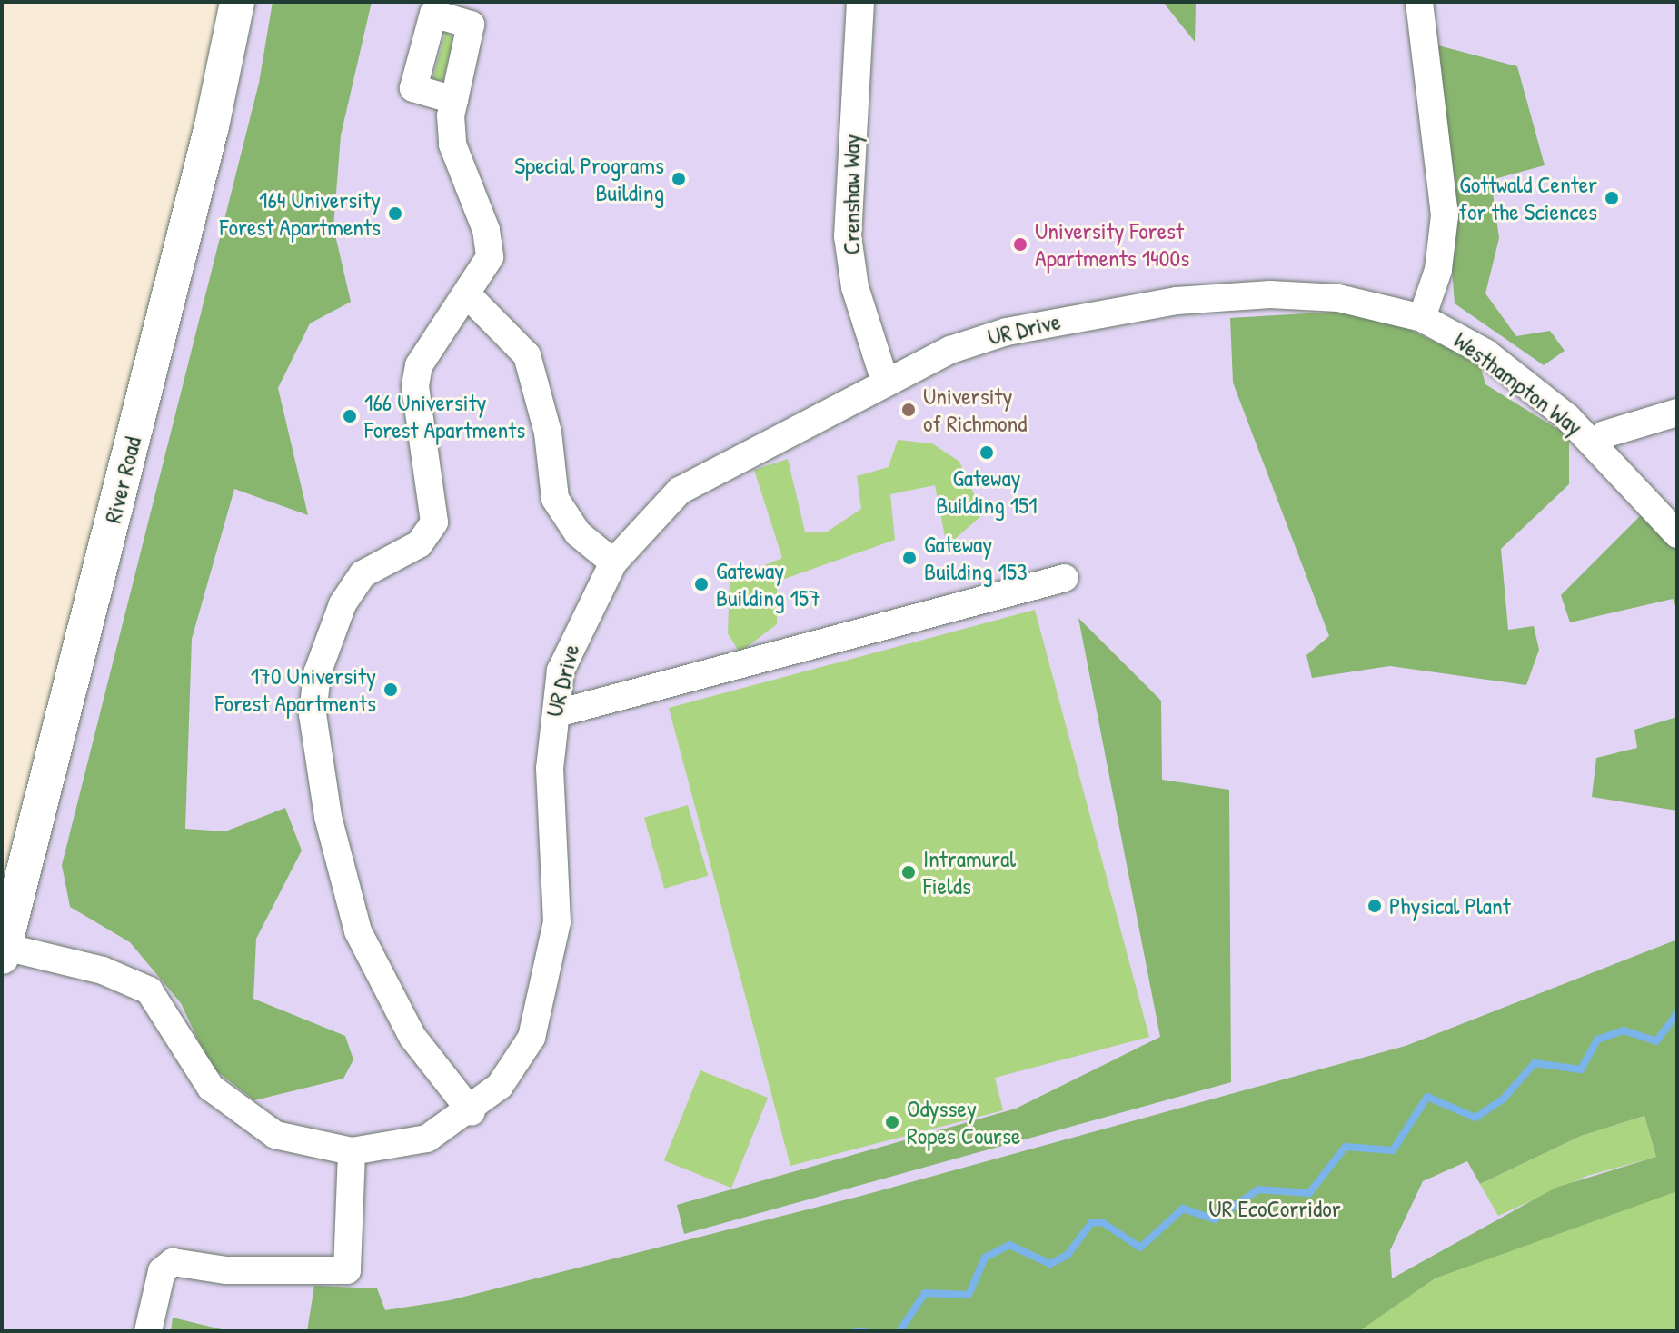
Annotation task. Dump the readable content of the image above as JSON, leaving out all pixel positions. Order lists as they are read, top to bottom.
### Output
{
  "streets": {
    "main road": ["River Road"],
    "street": ["Crenshaw Way", "UR Drive", "Westhampton Way"]
  },
  "crossings": [
    ["Crenshaw Way", "UR Drive"],
    ["UR Drive", "Westhampton Way"],
    ["UR Drive", "River Road"]
  ],
  "parks": ["UR EcoCorridor"],
  "places": [
    "Special Programs Building",
    "Gottwald Center for the Sciences",
    "164 University Forest Apartments",
    "University Forest Apartments 1400s",
    "University of Richmond",
    "166 University Forest Apartments",
    "Gateway Building 151",
    "Gateway Building 153",
    "Gateway Building 157",
    "170 University Forest Apartments",
    "Intramural Fields",
    "Physical Plant",
    "Odyssey Ropes Course"
  ]
}
